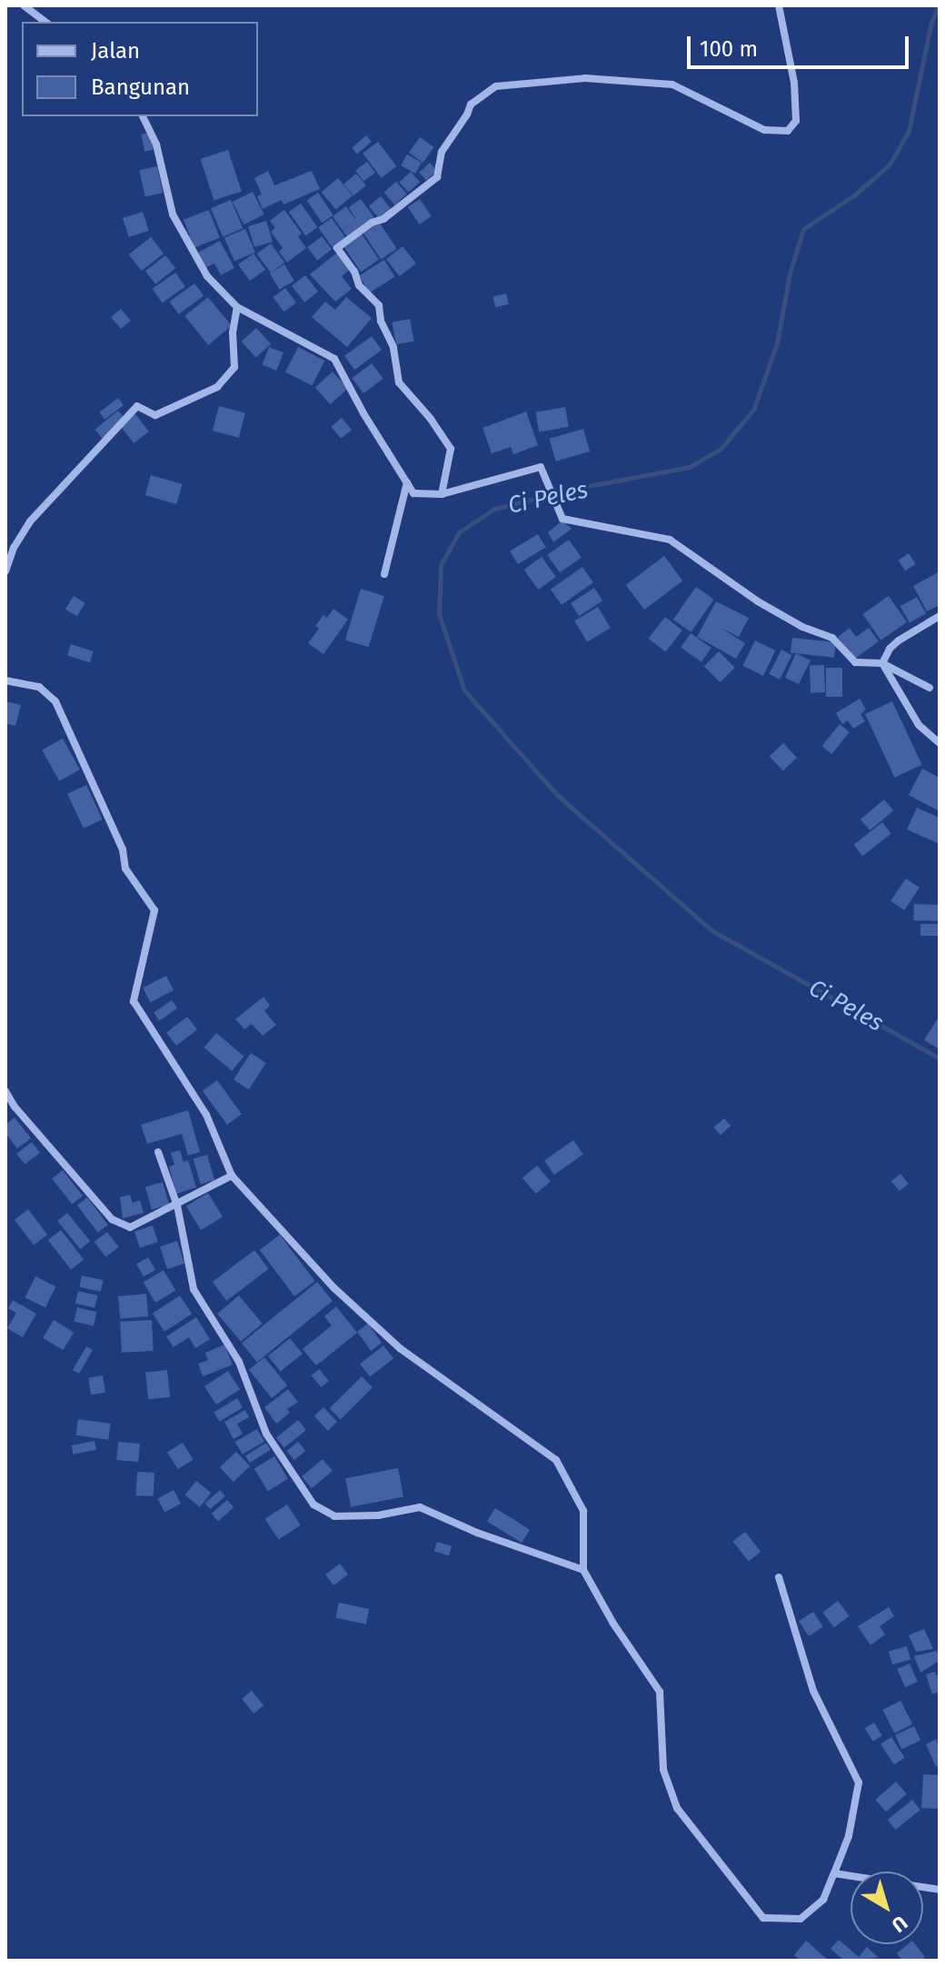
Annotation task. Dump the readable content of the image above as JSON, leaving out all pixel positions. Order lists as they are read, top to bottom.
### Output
{
  "water": ["Ci Peles"],
  "legend": ["Jalan", "Bangunan"],
  "scale_bar": "100 m",
  "north": "bottom right"
}
